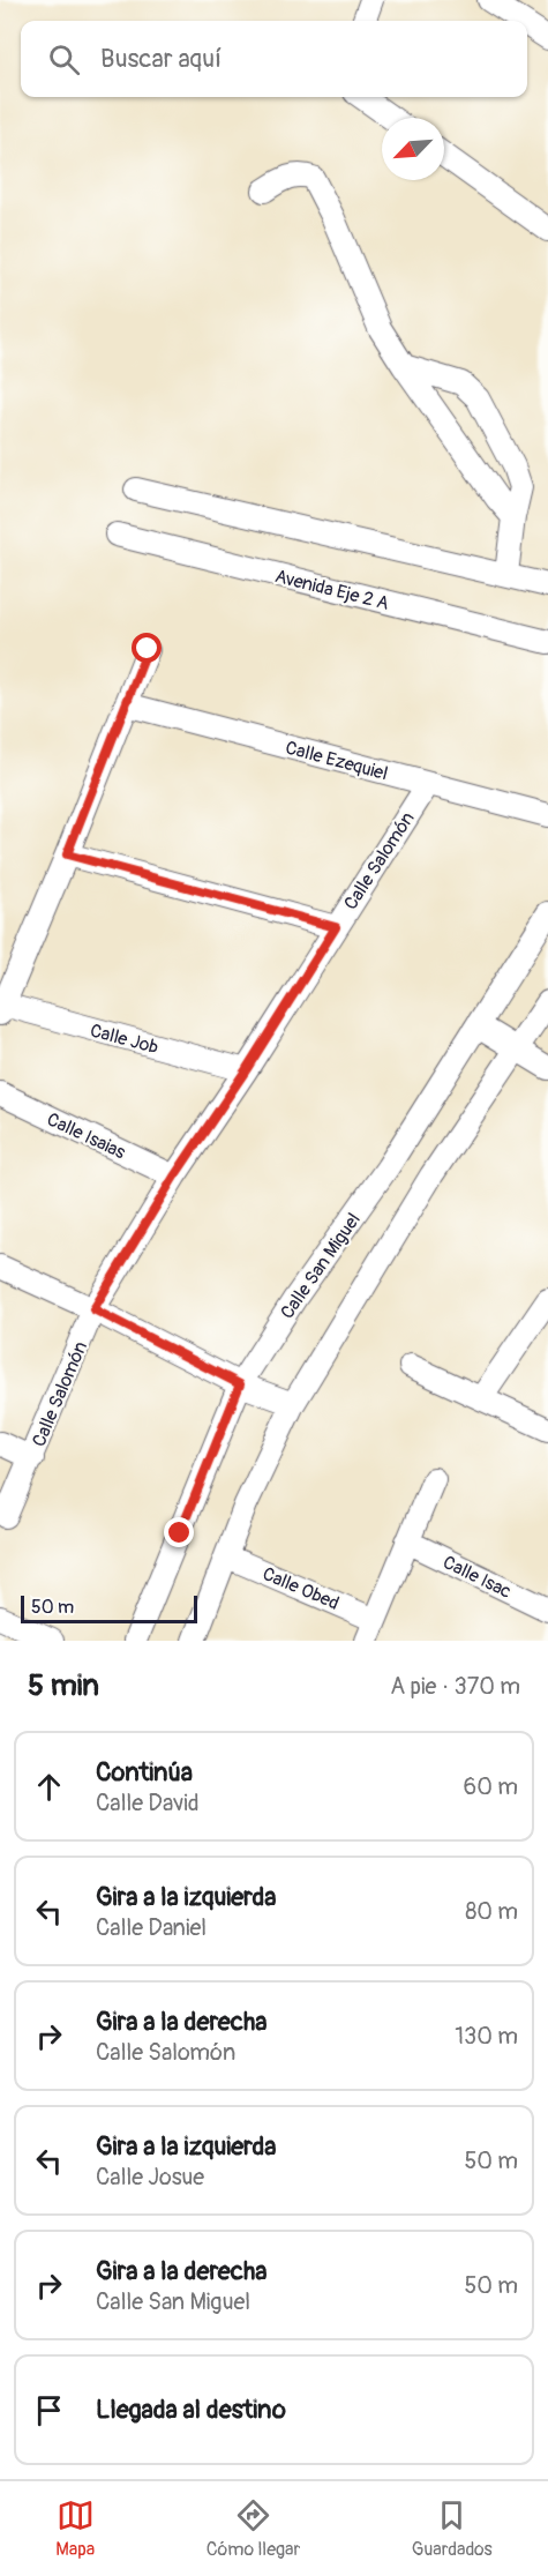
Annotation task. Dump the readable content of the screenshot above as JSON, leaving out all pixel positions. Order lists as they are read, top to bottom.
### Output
{
  "streets": {
    "street": [
      "Avenida Eje 2 A",
      "Calle Ezequiel",
      "Calle Salomón",
      "Calle Job",
      "Calle Isaias",
      "Calle San Miguel",
      "Calle Isac",
      "Calle Obed"
    ]
  },
  "crossings": [
    ["Calle Ezequiel", "Calle Salomón"],
    ["Calle Salomón", "Calle Job"],
    ["Calle Salomón", "Calle Isaias"]
  ],
  "scale_bar": "50 m",
  "north": "bottom left",
  "page": {
    "search": "Buscar aquí",
    "scale": "50 m",
    "heading": ["5 min", "A pie · 370 m"],
    "list": [
      ["Continúa", "Calle David", "60 m"],
      ["Gira a la izquierda", "Calle Daniel", "80 m"],
      ["Gira a la derecha", "Calle Salomón", "130 m"],
      ["Gira a la izquierda", "Calle Josue", "50 m"],
      ["Gira a la derecha", "Calle San Miguel", "50 m"],
      "Llegada al destino"
    ],
    "nav": ["Mapa", "Cómo llegar", "Guardados"]
  }
}
